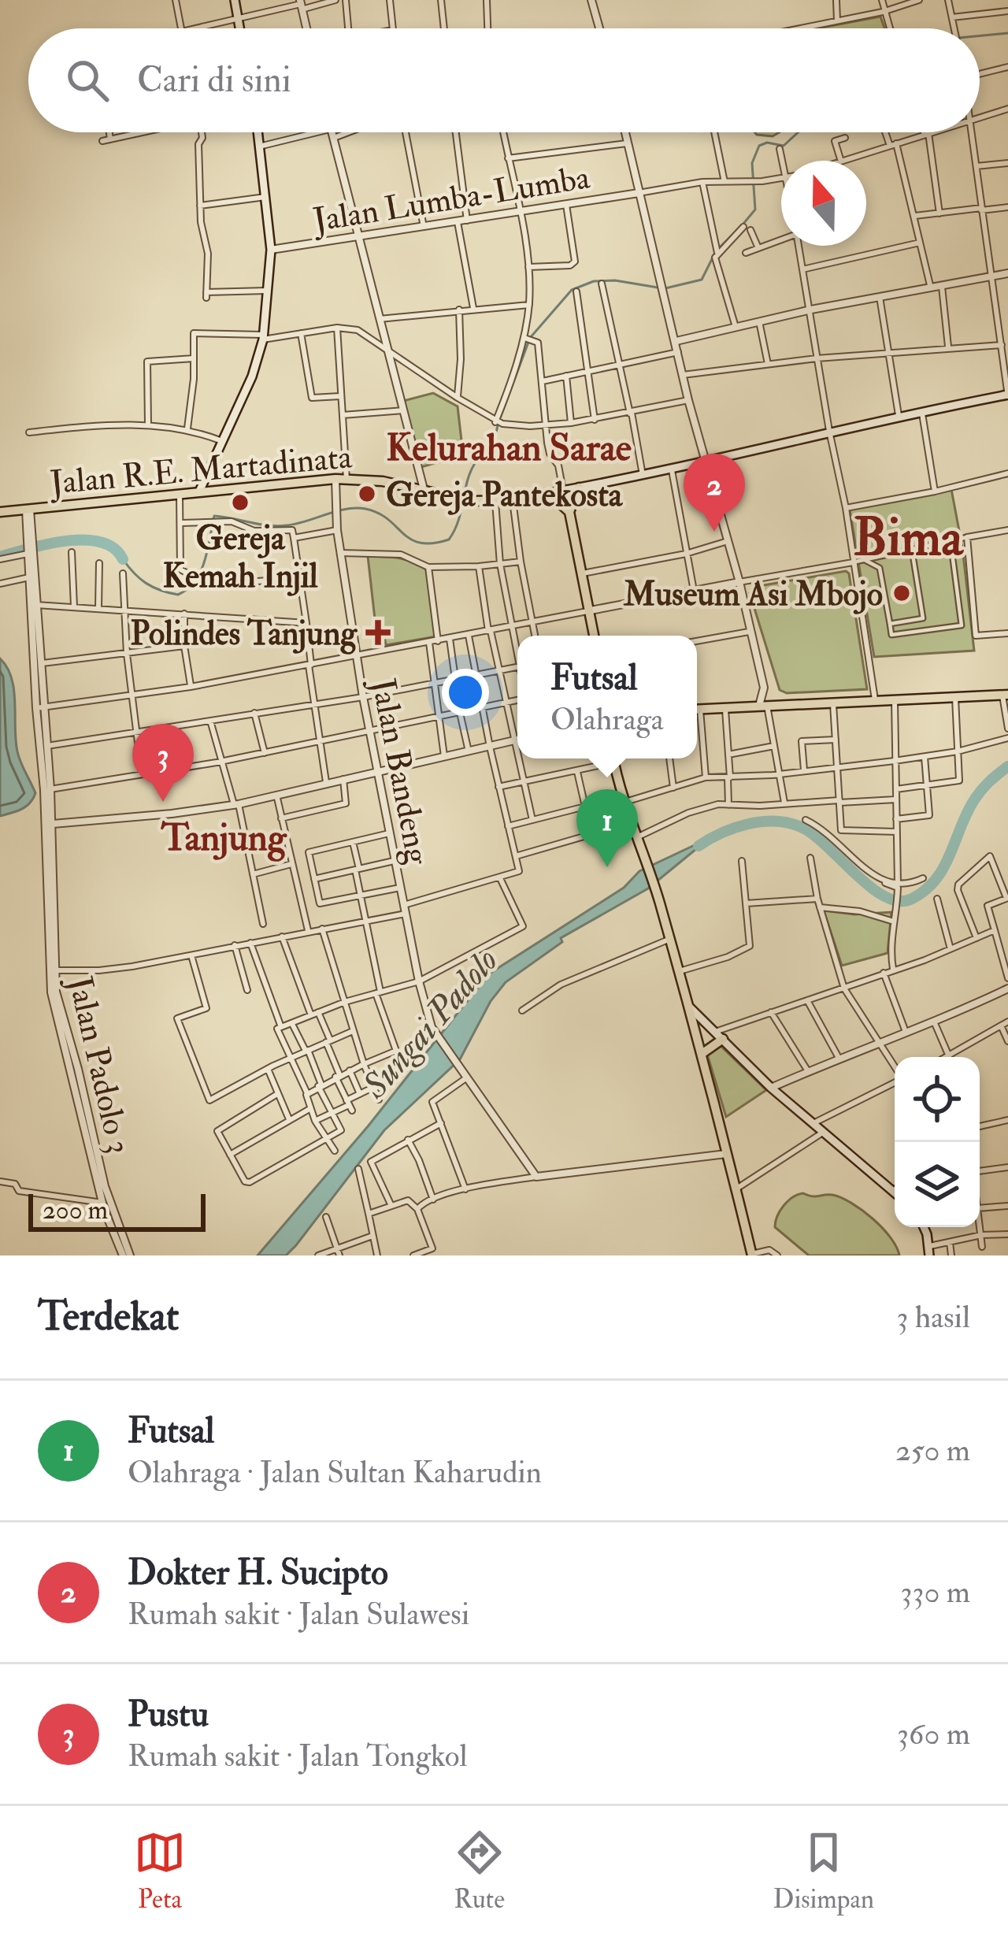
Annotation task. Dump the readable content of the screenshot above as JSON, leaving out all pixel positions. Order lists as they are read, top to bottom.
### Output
{
  "streets": {
    "highway": ["Jalan R.E. Martadinata"],
    "street": ["Jalan Lumba-Lumba", "Jalan Bandeng", "Jalan Padolo 3"]
  },
  "crossings": [
    ["Jalan R.E. Martadinata", "Jalan Bandeng"]
  ],
  "districts": ["Kelurahan Sarae", "Bima", "Tanjung"],
  "water": ["Sungai Padolo"],
  "places": {
    "other": ["Gereja Pantekosta", "Gereja Kemah Injil", "Museum Asi Mbojo"],
    "health": ["Polindes Tanjung"]
  },
  "scale_bar": "200 m",
  "north": "top",
  "page": {
    "search": "Cari di sini",
    "pins": ["2", "3", "1"],
    "popup": ["Futsal", "Olahraga"],
    "scale": "200 m",
    "heading": ["Terdekat", "3 hasil"],
    "list": [
      {
        "mark": "1",
        "name": "Futsal",
        "note": "Olahraga · Jalan Sultan Kaharudin",
        "value": "250 m"
      },
      {
        "mark": "2",
        "name": "Dokter H. Sucipto",
        "note": "Rumah sakit · Jalan Sulawesi",
        "value": "330 m"
      },
      {
        "mark": "3",
        "name": "Pustu",
        "note": "Rumah sakit · Jalan Tongkol",
        "value": "360 m"
      }
    ],
    "nav": ["Peta", "Rute", "Disimpan"]
  }
}
